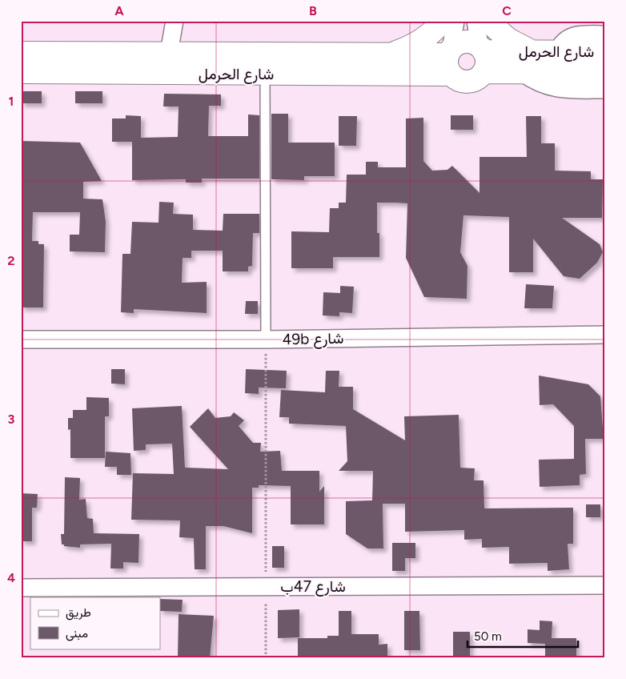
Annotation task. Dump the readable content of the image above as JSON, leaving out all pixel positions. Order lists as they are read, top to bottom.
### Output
{
  "streets": {
    "street": ["شارع الحرمل", "49b شارع", "شارع 47ب"]
  },
  "legend": ["طريق", "مبنى"],
  "scale_bar": "50 m",
  "grid": {
    "columns": ["A", "B", "C"],
    "rows": [
      "1",
      "2",
      "3",
      "4"
    ]
  }
}
